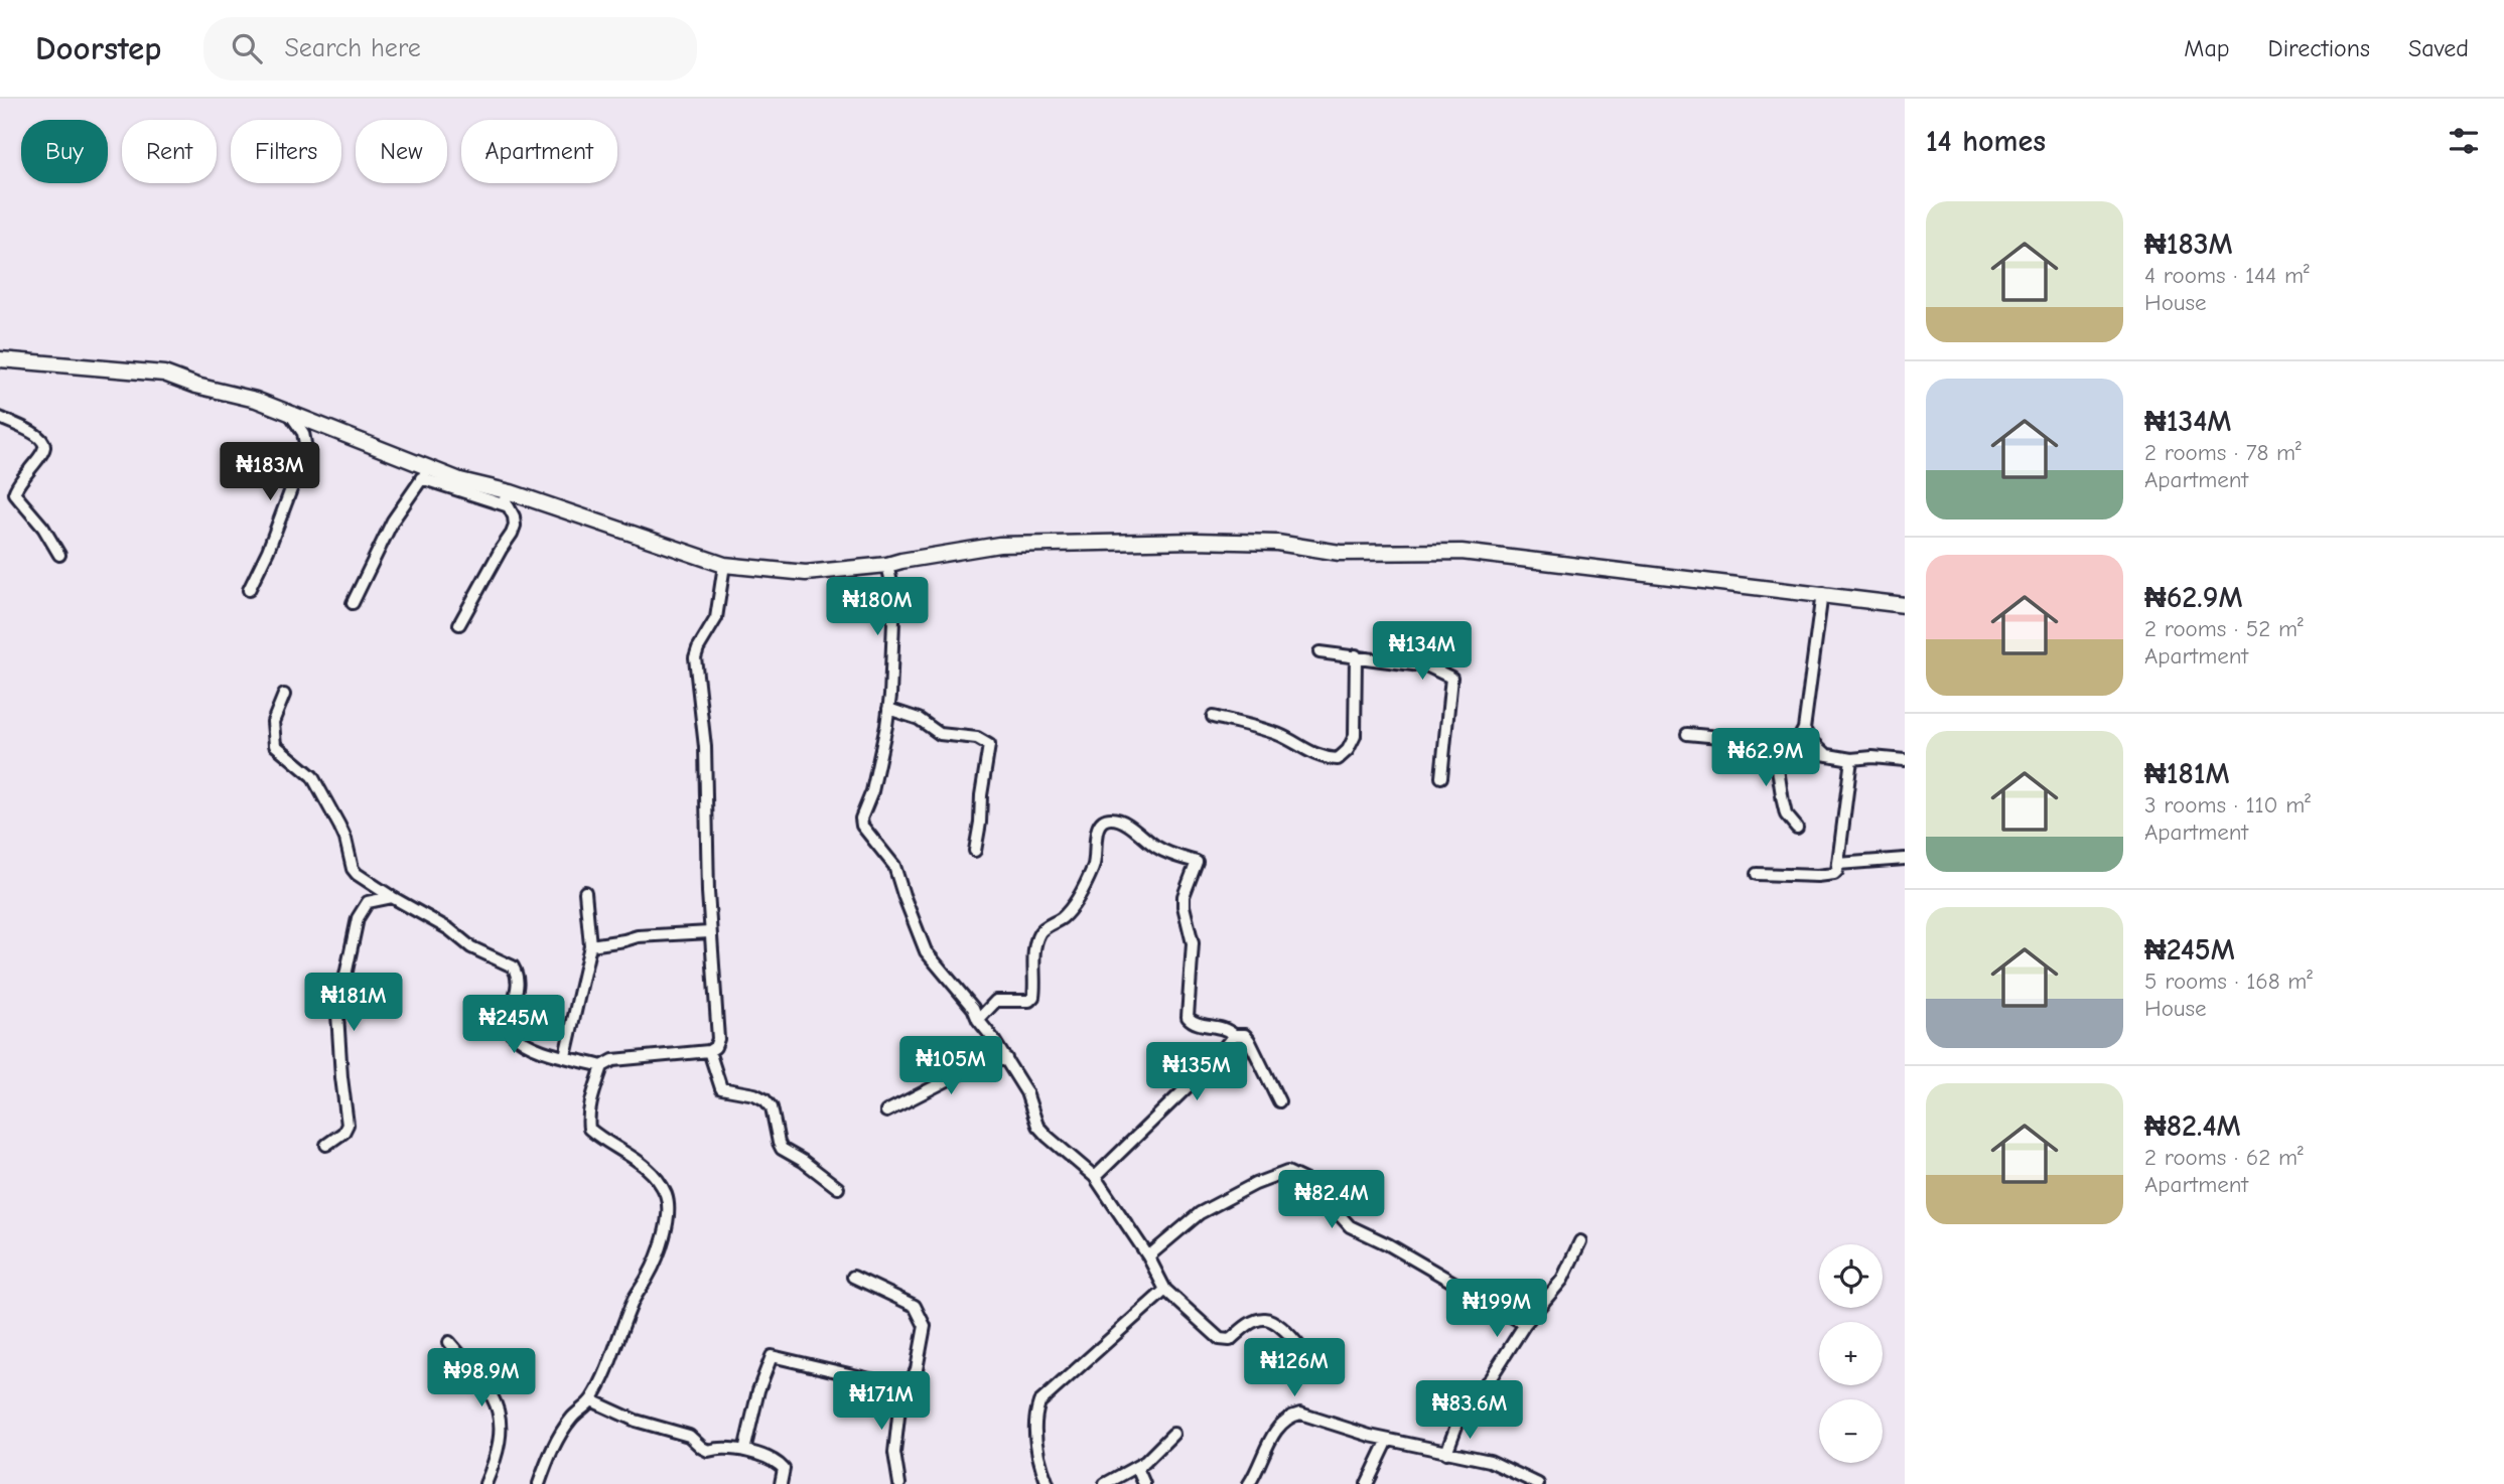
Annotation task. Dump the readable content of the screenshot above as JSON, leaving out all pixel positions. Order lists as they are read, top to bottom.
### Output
{
  "page": {
    "header": "Doorstep",
    "search": "Search here",
    "nav": ["Map", "Directions", "Saved"],
    "heading": "14 homes",
    "chip": [
      "Buy",
      "Rent",
      "Filters",
      "New",
      "Apartment"
    ],
    "list": [
      {
        "name": "₦183M",
        "note": "4 rooms · 144 m² · House"
      },
      {
        "name": "₦134M",
        "note": "2 rooms · 78 m² · Apartment"
      },
      {
        "name": "₦62.9M",
        "note": "2 rooms · 52 m² · Apartment"
      },
      {
        "name": "₦181M",
        "note": "3 rooms · 110 m² · Apartment"
      },
      {
        "name": "₦245M",
        "note": "5 rooms · 168 m² · House"
      },
      {
        "name": "₦82.4M",
        "note": "2 rooms · 62 m² · Apartment"
      }
    ],
    "price": [
      "₦183M",
      "₦180M",
      "₦134M",
      "₦62.9M",
      "₦181M",
      "₦245M",
      "₦105M",
      "₦135M",
      "₦82.4M",
      "₦199M",
      "₦126M",
      "₦98.9M",
      "₦171M",
      "₦83.6M"
    ],
    "map_buttons": ["+", "−"]
  }
}
